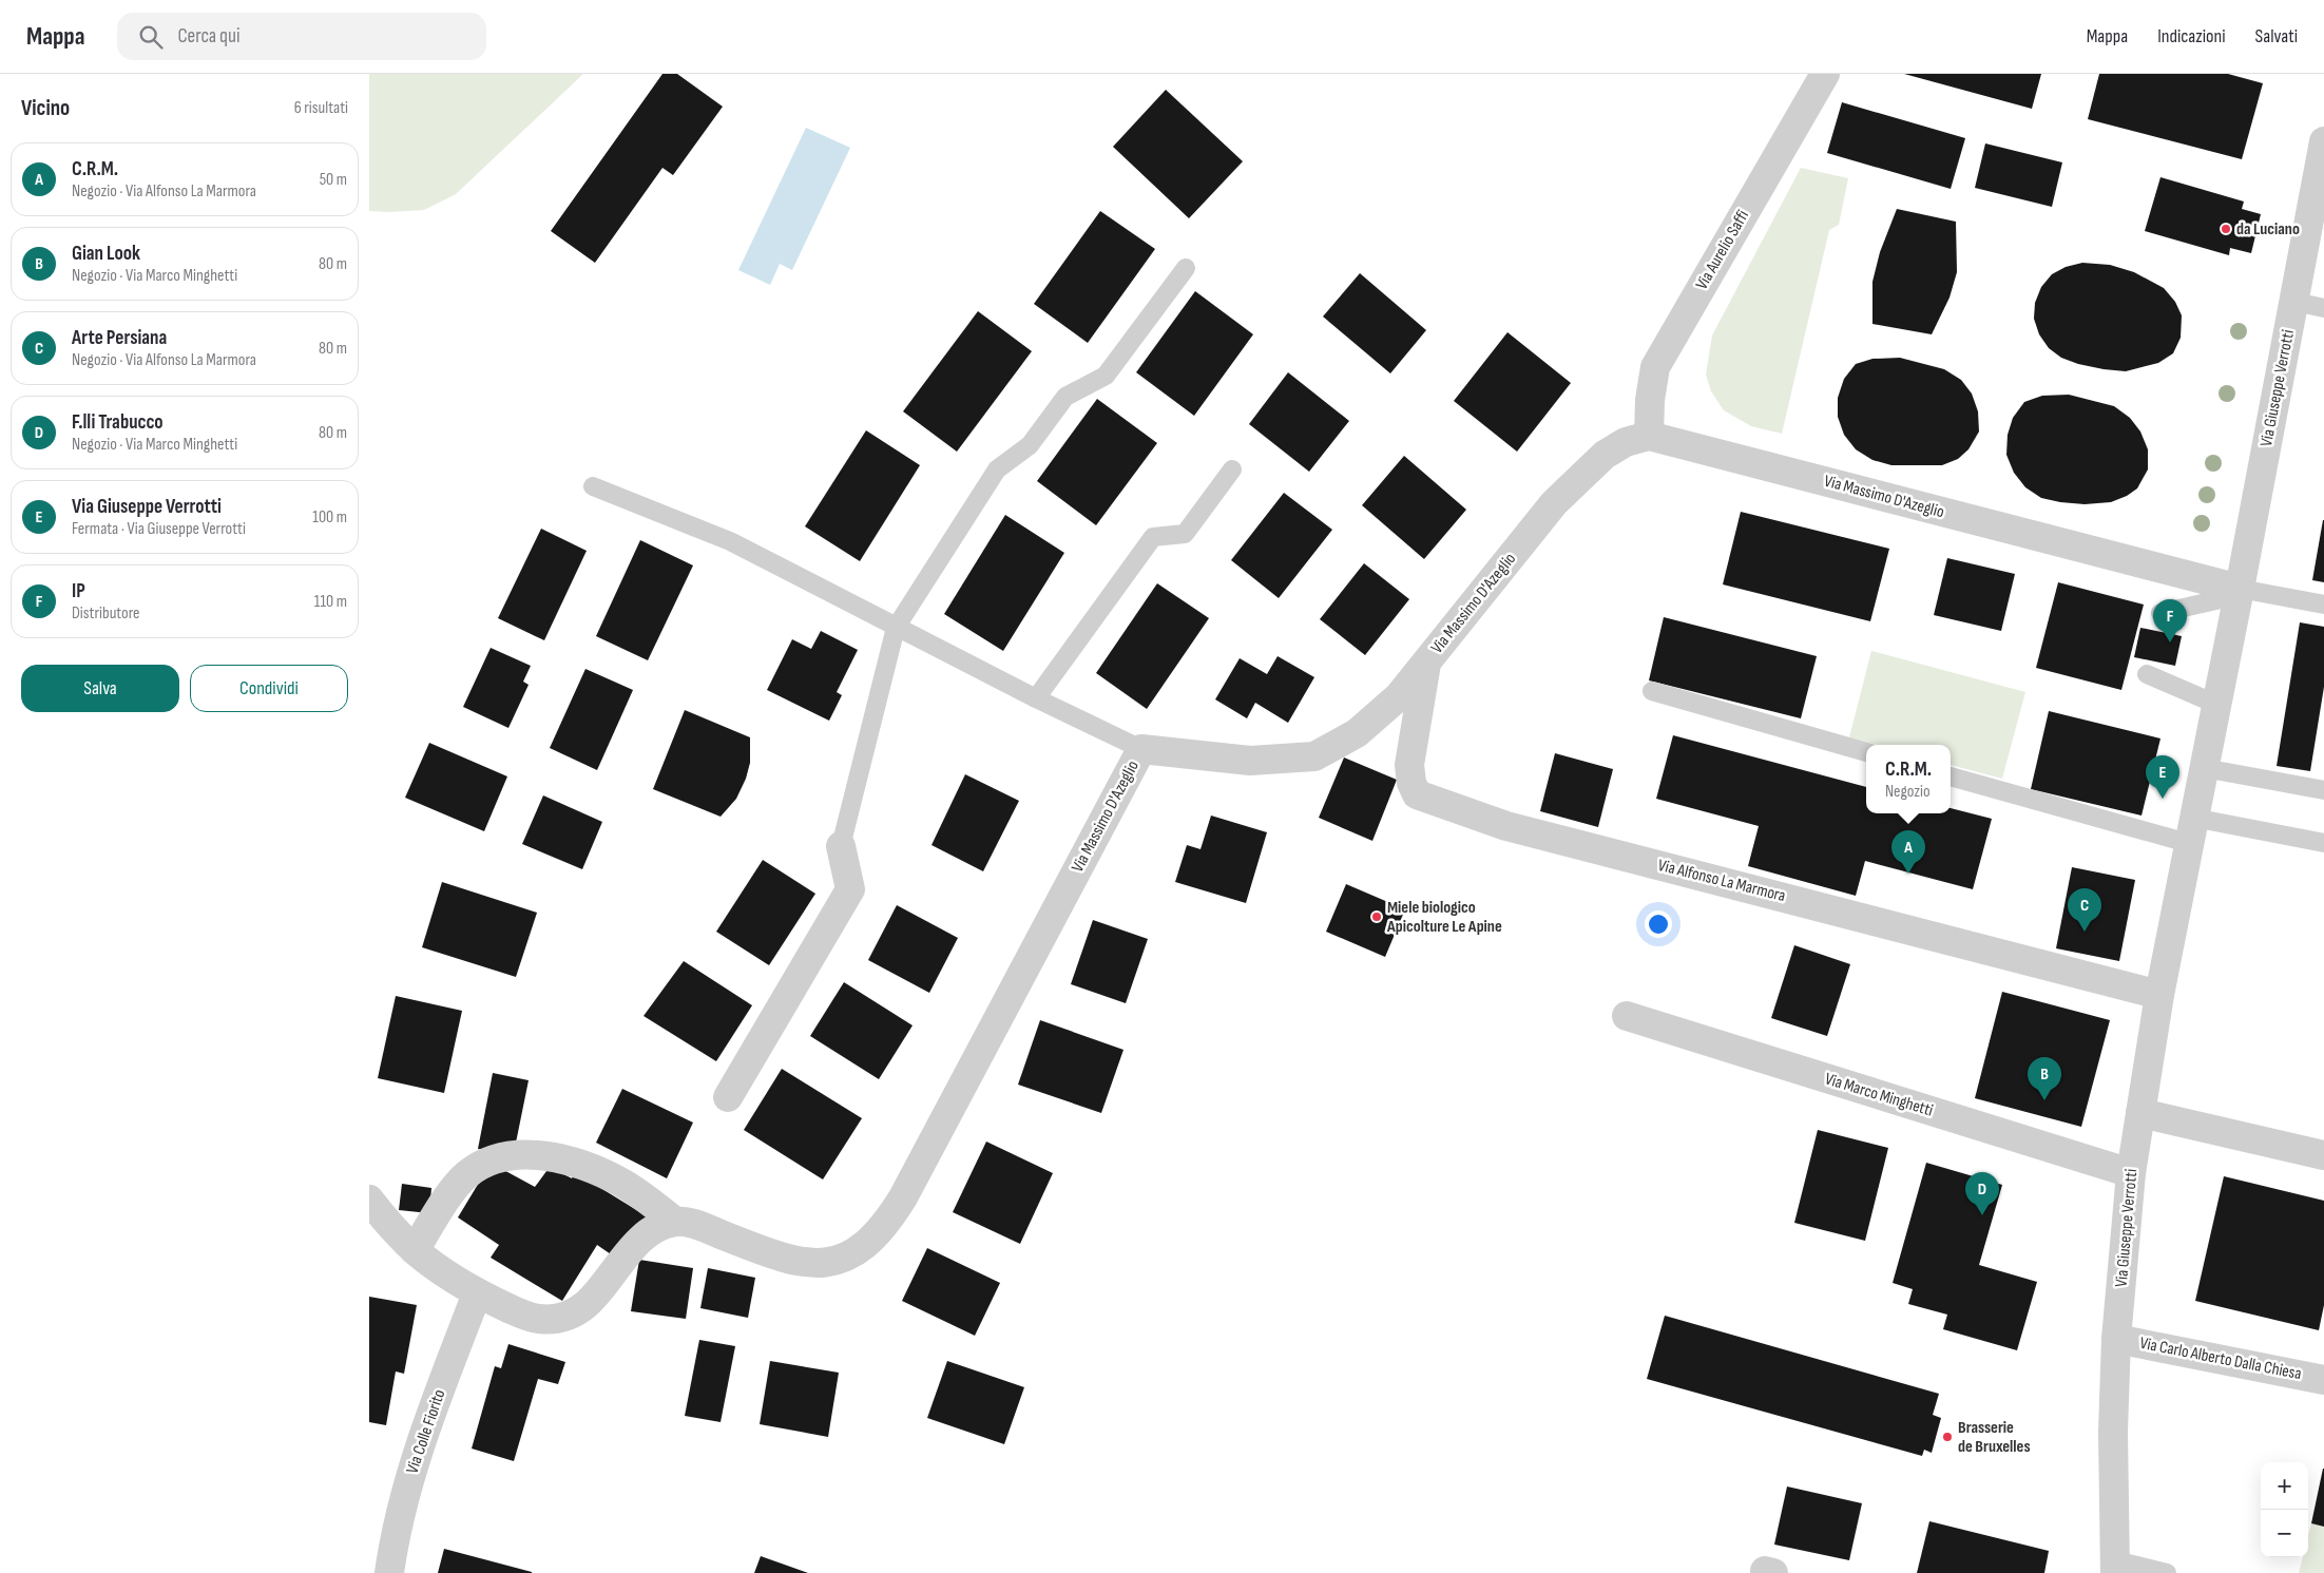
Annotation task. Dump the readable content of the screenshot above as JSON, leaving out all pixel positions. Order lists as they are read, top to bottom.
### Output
{
  "streets": {
    "street": [
      "Via Aurelio Saffi",
      "Via Giuseppe Verrotti",
      "Via Massimo D'Azeglio",
      "Via Alfonso La Marmora",
      "Via Marco Minghetti",
      "Via Carlo Alberto Dalla Chiesa",
      "Via Colle Fiorito"
    ]
  },
  "crossings": [
    ["Via Aurelio Saffi", "Via Massimo D'Azeglio"],
    ["Via Giuseppe Verrotti", "Via Massimo D'Azeglio"],
    ["Via Giuseppe Verrotti", "Via Alfonso La Marmora"],
    ["Via Giuseppe Verrotti", "Via Marco Minghetti"],
    ["Via Giuseppe Verrotti", "Via Carlo Alberto Dalla Chiesa"],
    ["Via Massimo D'Azeglio", "Via Alfonso La Marmora"]
  ],
  "places": ["da Luciano", "Miele biologico Apicolture Le Apine", "Brasserie de Bruxelles"],
  "page": {
    "header": "Mappa",
    "search": "Cerca qui",
    "nav": ["Mappa", "Indicazioni", "Salvati"],
    "heading": ["Vicino", "6 risultati"],
    "list": [
      {
        "mark": "A",
        "name": "C.R.M.",
        "note": "Negozio · Via Alfonso La Marmora",
        "value": "50 m"
      },
      {
        "mark": "B",
        "name": "Gian Look",
        "note": "Negozio · Via Marco Minghetti",
        "value": "80 m"
      },
      {
        "mark": "C",
        "name": "Arte Persiana",
        "note": "Negozio · Via Alfonso La Marmora",
        "value": "80 m"
      },
      {
        "mark": "D",
        "name": "F.lli Trabucco",
        "note": "Negozio · Via Marco Minghetti",
        "value": "80 m"
      },
      {
        "mark": "E",
        "name": "Via Giuseppe Verrotti",
        "note": "Fermata · Via Giuseppe Verrotti",
        "value": "100 m"
      },
      {
        "mark": "F",
        "name": "IP",
        "note": "Distributore",
        "value": "110 m"
      }
    ],
    "pins": [
      "F",
      "E",
      "A",
      "C",
      "B",
      "D"
    ],
    "buttons": ["Salva", "Condividi"],
    "popup": ["C.R.M.", "Negozio"],
    "map_buttons": ["+", "−"]
  }
}
